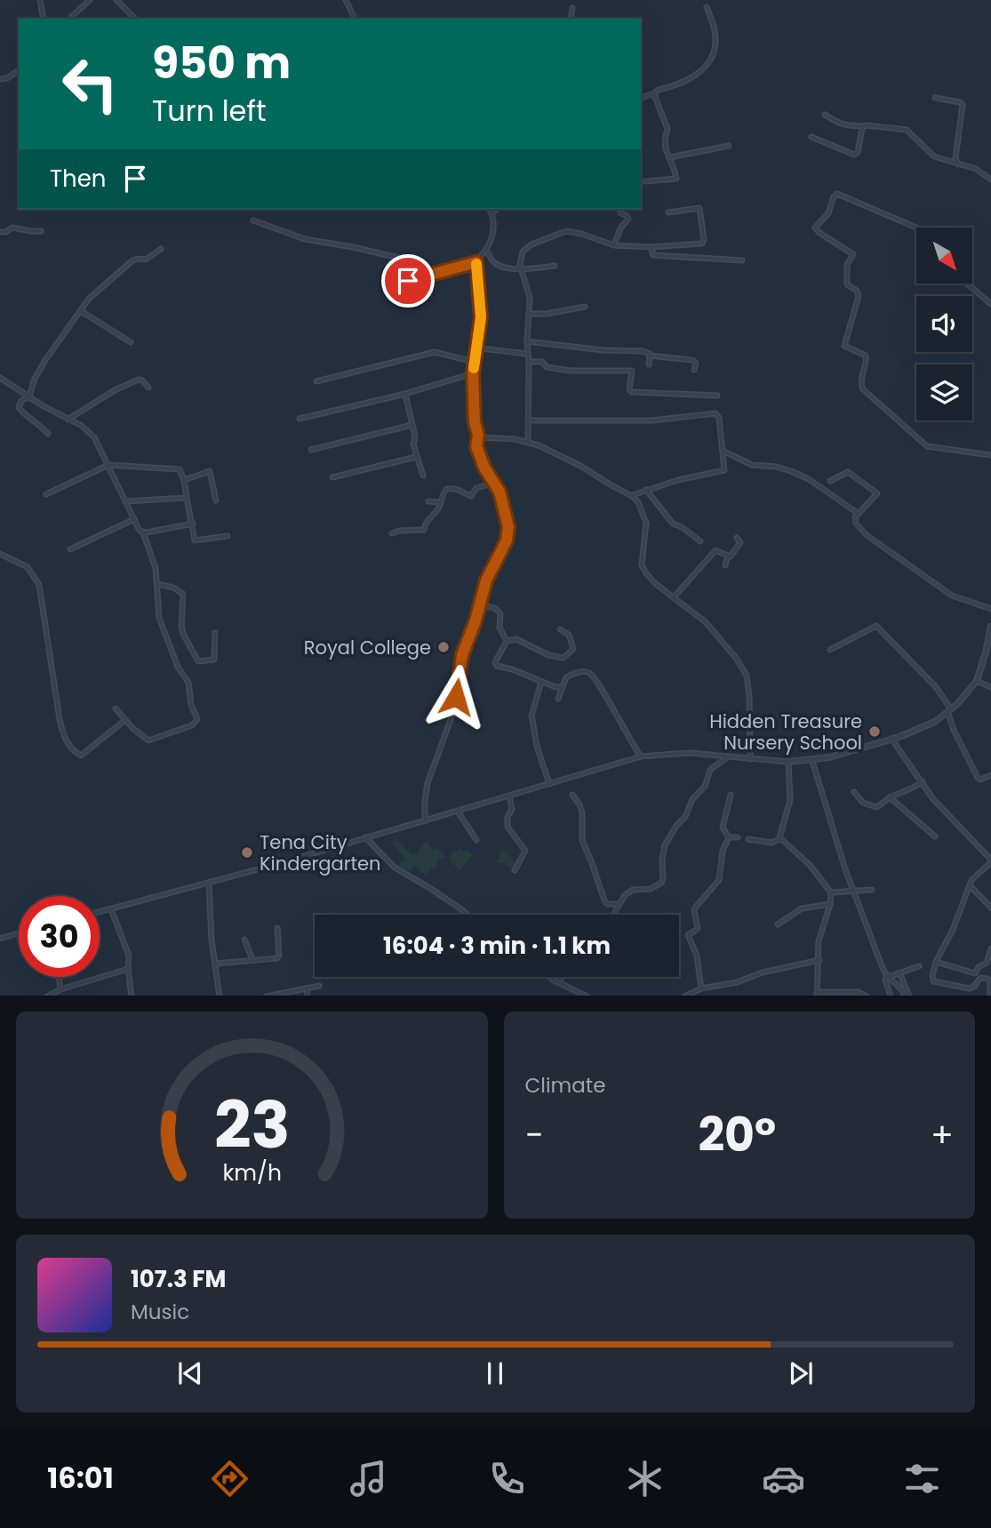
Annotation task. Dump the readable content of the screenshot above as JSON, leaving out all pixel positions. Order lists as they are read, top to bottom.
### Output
{
  "places": ["Royal College", "Hidden Treasure Nursery School", "Tena City Kindergarten"],
  "north": "bottom right",
  "page": {
    "turn": ["950 m", "Turn left"],
    "then": "Then",
    "limit": "30",
    "trip": "16:04 · 3 min · 1.1 km",
    "tile": "Climate",
    "heat": ["−", "20°", "+"],
    "song": ["107.3 FM", "Music"],
    "tabs": "16:01",
    "gauge": ["23", "km/h"]
  }
}
